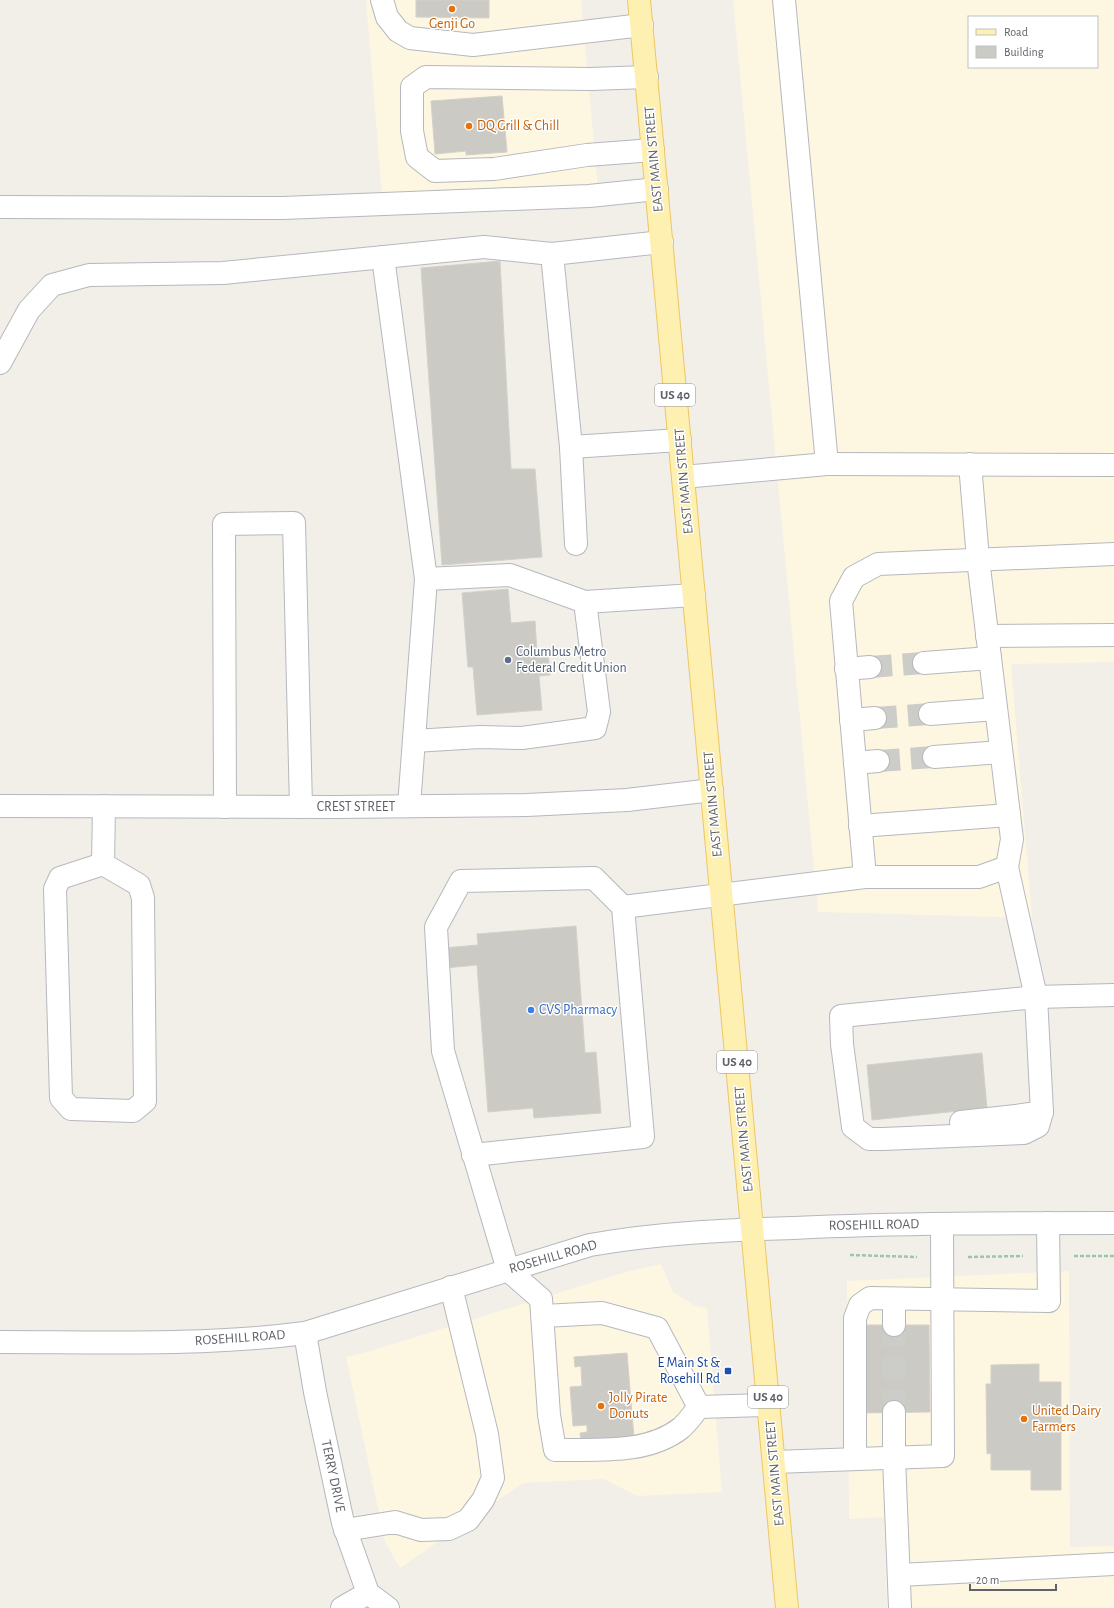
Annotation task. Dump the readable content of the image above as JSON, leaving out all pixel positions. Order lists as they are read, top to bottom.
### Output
{
  "streets": {
    "main road": ["EAST MAIN STREET", "US 40"],
    "street": ["CREST STREET", "ROSEHILL ROAD", "TERRY DRIVE"]
  },
  "crossings": [
    ["EAST MAIN STREET", "CREST STREET"],
    ["EAST MAIN STREET", "ROSEHILL ROAD"],
    ["ROSEHILL ROAD", "TERRY DRIVE"]
  ],
  "places": {
    "other": [
      "Genji Go",
      "DQ Grill & Chill",
      "Columbus Metro Federal Credit Union",
      "CVS Pharmacy",
      "Jolly Pirate Donuts",
      "United Dairy Farmers"
    ],
    "transit": ["E Main St & Rosehill Rd"]
  },
  "legend": ["Road", "Building"],
  "scale_bar": "20 m"
}
